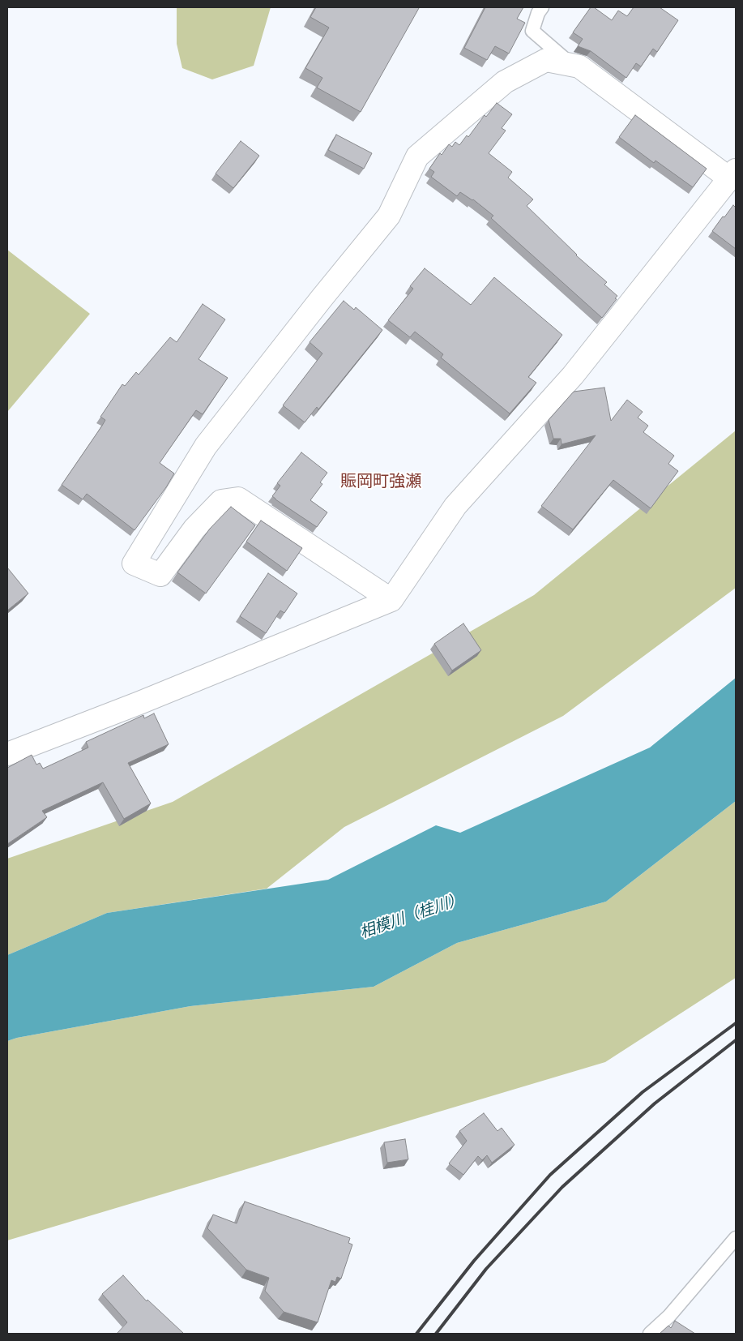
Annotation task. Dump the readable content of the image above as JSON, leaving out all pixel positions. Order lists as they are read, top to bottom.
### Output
{
  "districts": ["賑岡町強瀬"],
  "water": ["相模川（桂川）"]
}
